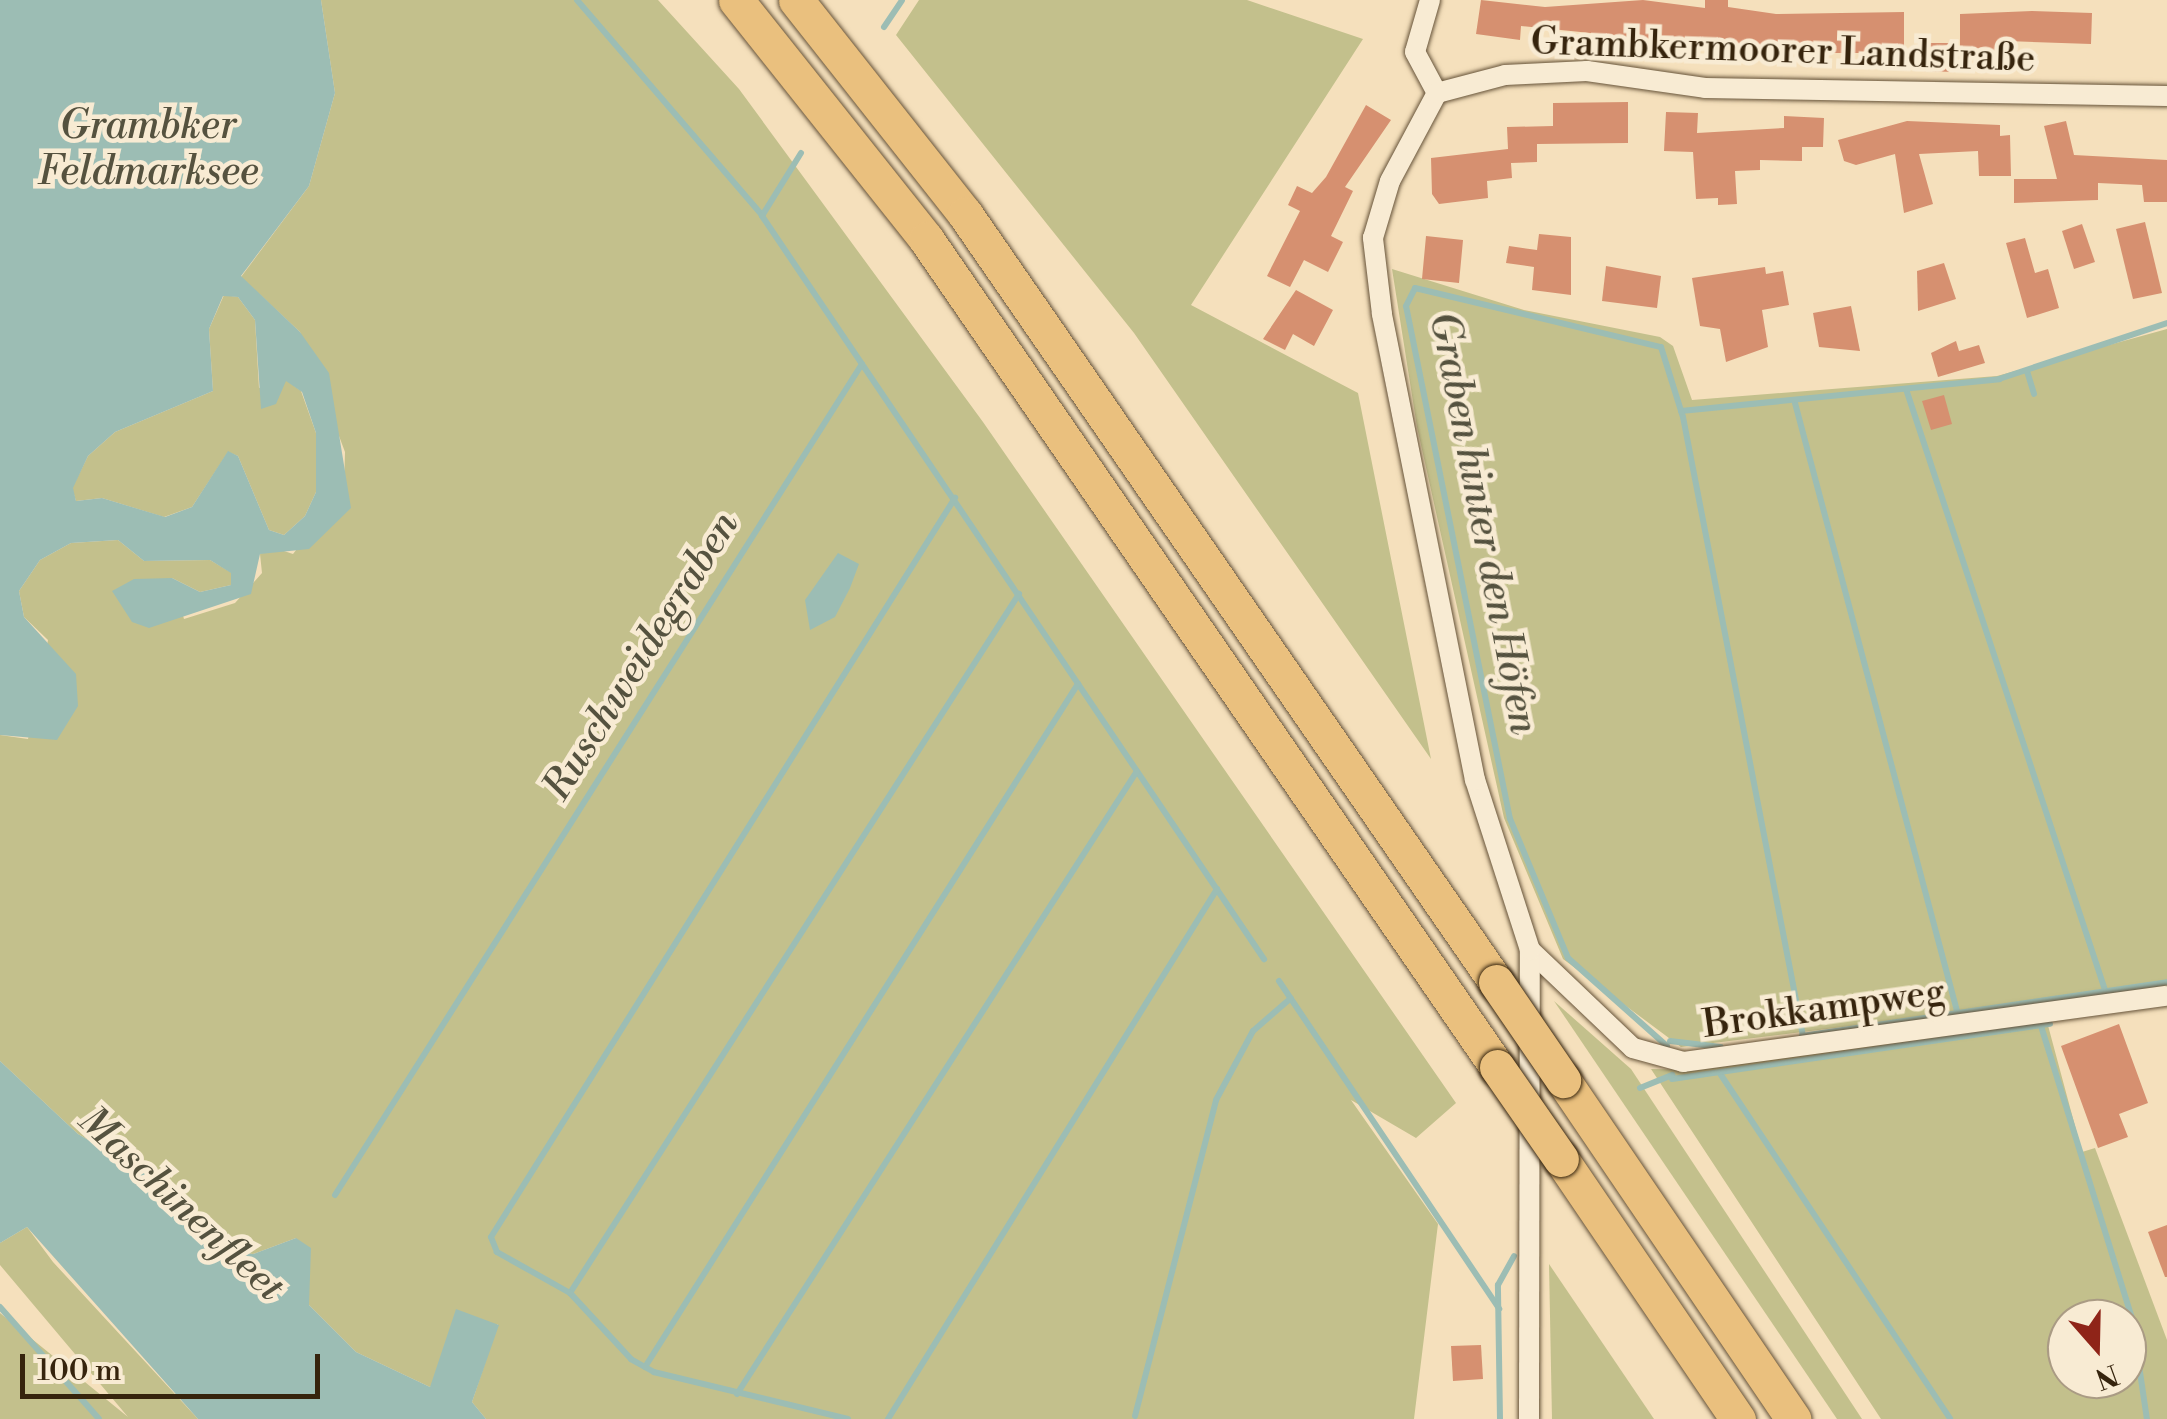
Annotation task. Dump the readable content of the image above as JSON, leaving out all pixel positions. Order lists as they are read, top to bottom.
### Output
{
  "streets": {
    "street": ["Grambkermoorer Landstraße", "Brokkampweg"]
  },
  "water": [
    "Grambker Feldmarksee",
    "Graben hinter den Höfen",
    "Ruschweidegraben",
    "Maschinenfleet"
  ],
  "scale_bar": "100 m",
  "north": "bottom"
}
